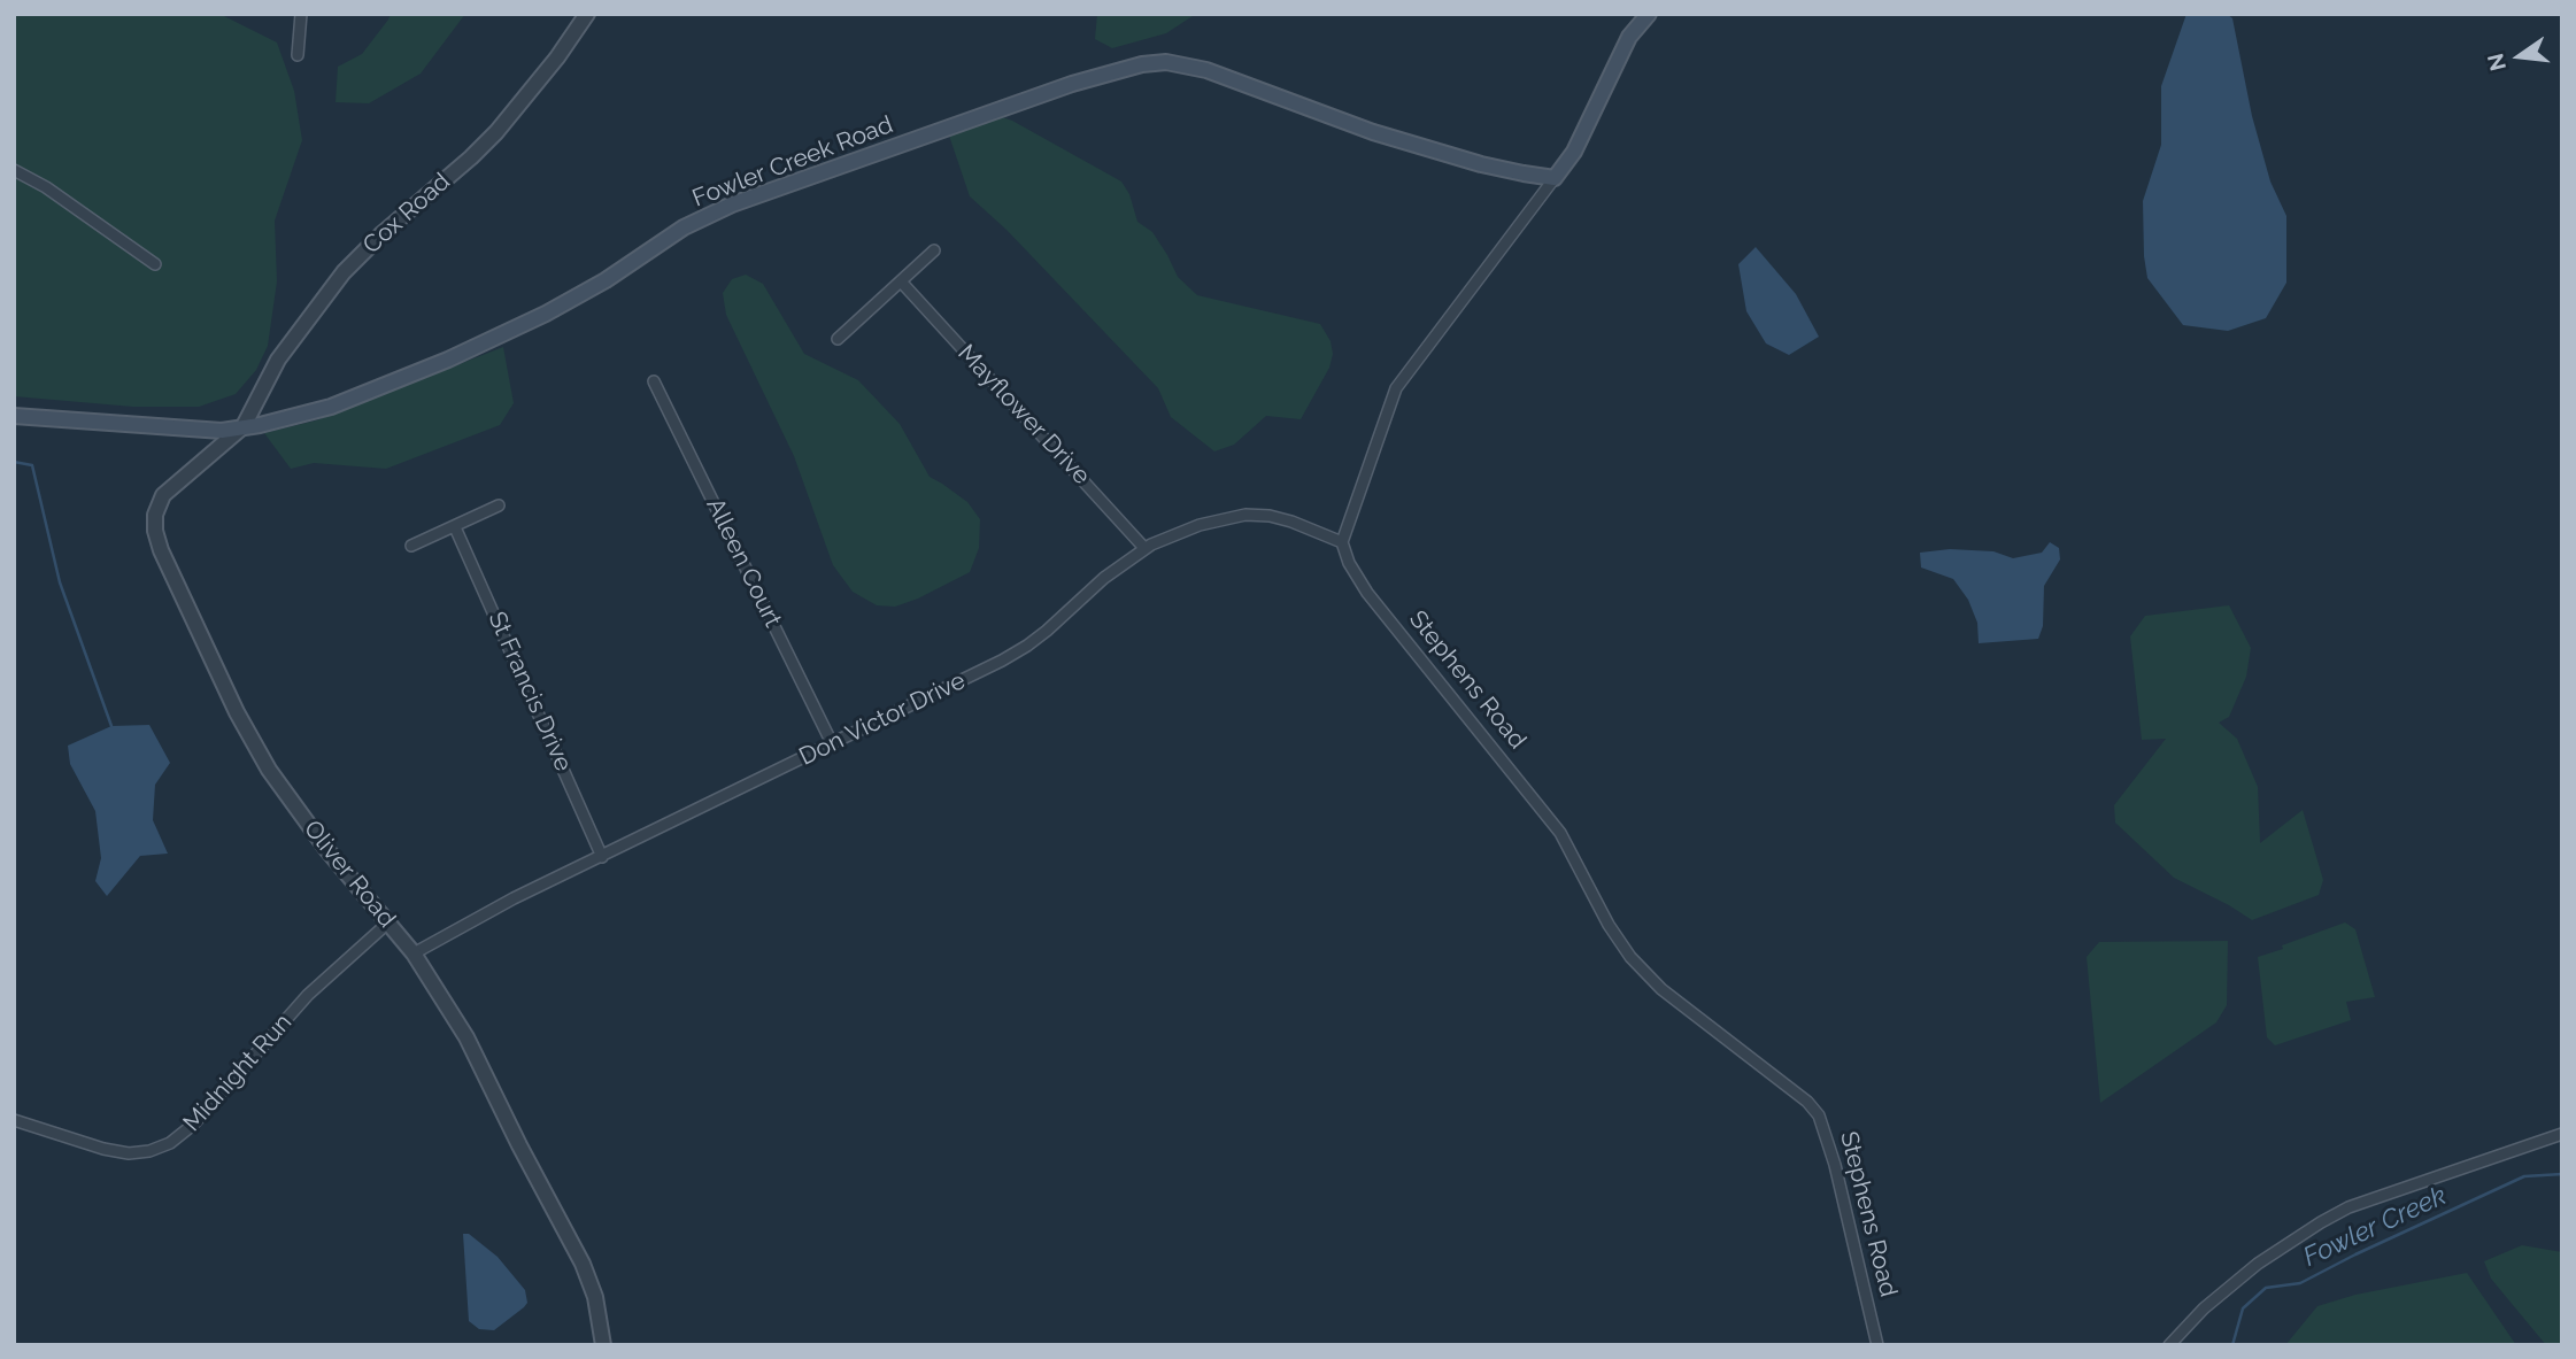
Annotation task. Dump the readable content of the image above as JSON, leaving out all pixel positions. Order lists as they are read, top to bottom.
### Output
{
  "streets": {
    "main road": ["Fowler Creek Road"],
    "street": [
      "Cox Road",
      "Mayflower Drive",
      "Alleen Court",
      "Stephens Road",
      "St Francis Drive",
      "Don Victor Drive",
      "Oliver Road",
      "Midnight Run"
    ]
  },
  "crossings": [
    ["Fowler Creek Road", "Cox Road"],
    ["Fowler Creek Road", "Oliver Road"],
    ["Cox Road", "Oliver Road"],
    ["Mayflower Drive", "Don Victor Drive"],
    ["Alleen Court", "Don Victor Drive"],
    ["Stephens Road", "Don Victor Drive"],
    ["St Francis Drive", "Don Victor Drive"],
    ["Don Victor Drive", "Oliver Road"],
    ["Oliver Road", "Midnight Run"]
  ],
  "water": ["Fowler Creek"],
  "north": "left"
}
